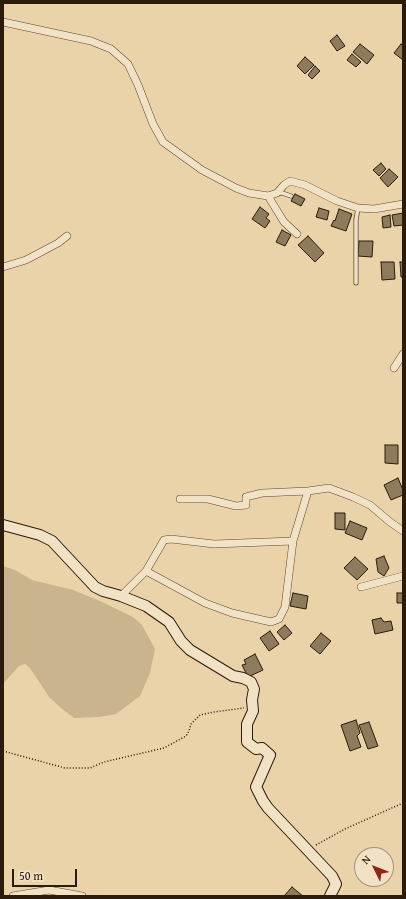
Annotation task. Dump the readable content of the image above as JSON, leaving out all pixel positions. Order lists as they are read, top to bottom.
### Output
{
  "scale_bar": "50 m",
  "north": "top left"
}
